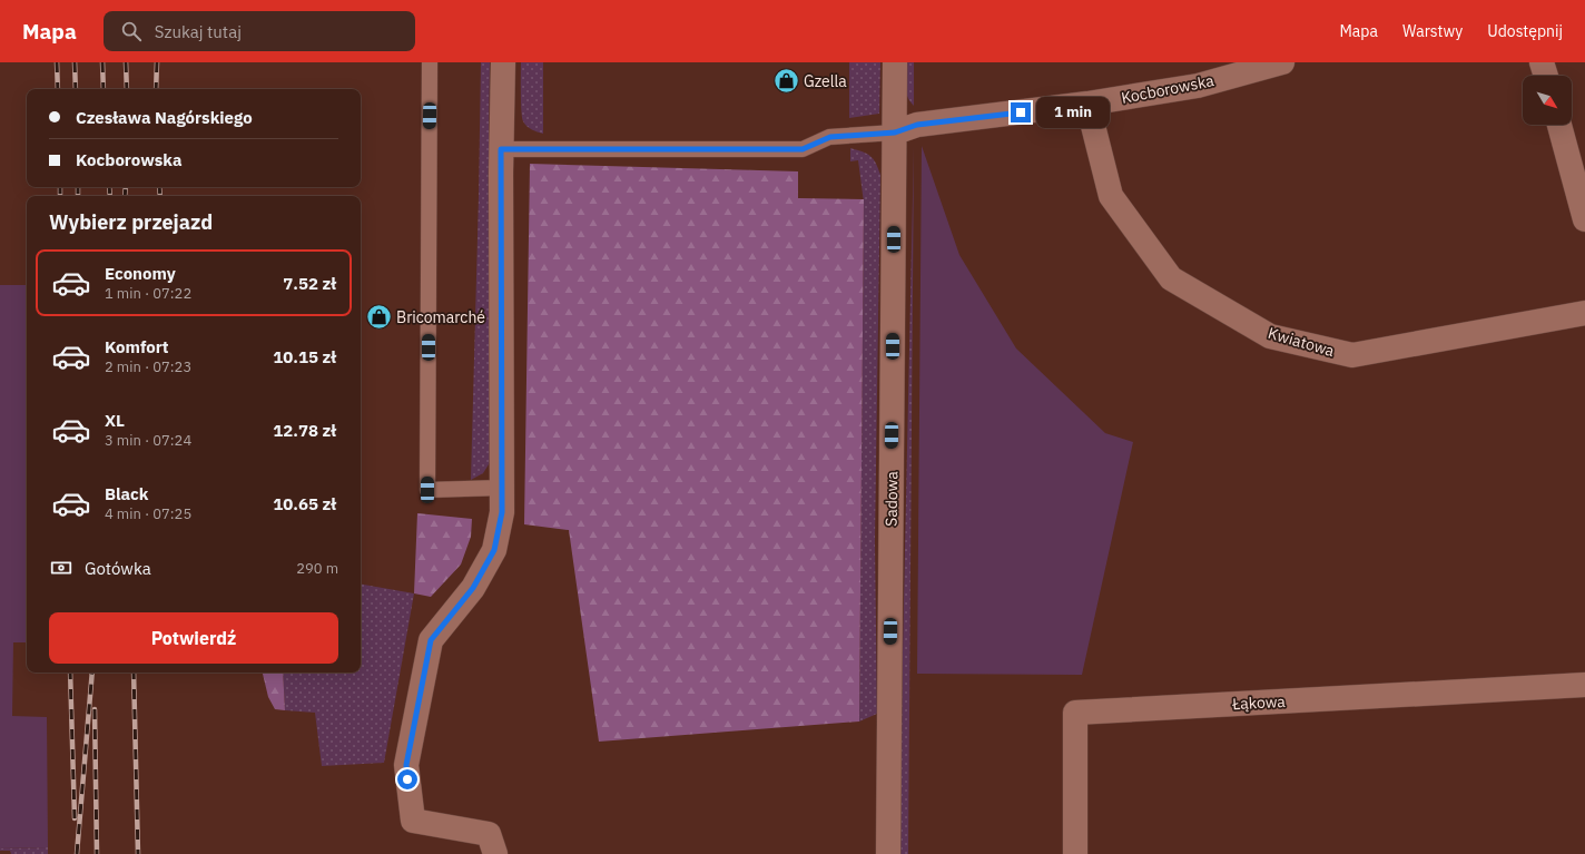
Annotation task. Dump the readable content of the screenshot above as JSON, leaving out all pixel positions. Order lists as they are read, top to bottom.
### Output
{
  "streets": {
    "street": [
      "Kocborowska",
      "Kwiatowa",
      "Sadowa",
      "Łąkowa"
    ]
  },
  "crossings": [
    ["Kocborowska", "Kwiatowa"],
    ["Kocborowska", "Sadowa"]
  ],
  "places": {
    "shop": ["Gzella", "Bricomarché"]
  },
  "north": "bottom right",
  "page": {
    "header": "Mapa",
    "search": "Szukaj tutaj",
    "nav": ["Mapa", "Warstwy", "Udostępnij"],
    "banner": ["Czesława Nagórskiego", "Kocborowska"],
    "bubble": "1 min",
    "heading": "Wybierz przejazd",
    "list": [
      {
        "name": "Economy",
        "note": "1 min · 07:22",
        "value": "7.52 zł"
      },
      {
        "name": "Komfort",
        "note": "2 min · 07:23",
        "value": "10.15 zł"
      },
      {
        "name": "XL",
        "note": "3 min · 07:24",
        "value": "12.78 zł"
      },
      {
        "name": "Black",
        "note": "4 min · 07:25",
        "value": "10.65 zł"
      }
    ],
    "pay": ["Gotówka", "290 m"],
    "buttons": "Potwierdź"
  }
}
